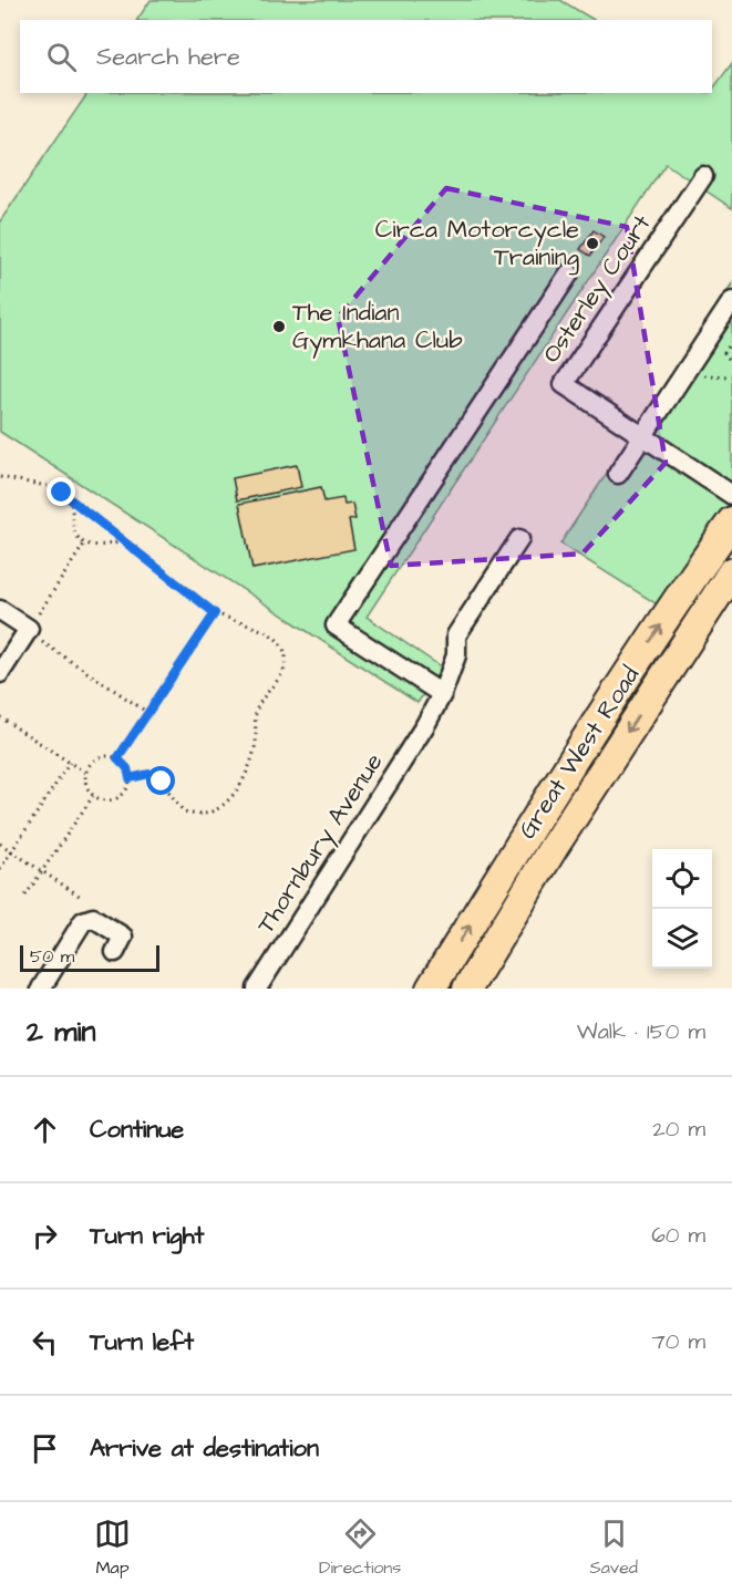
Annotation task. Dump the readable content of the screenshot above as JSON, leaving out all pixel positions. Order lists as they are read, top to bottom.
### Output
{
  "streets": {
    "highway": ["Great West Road"],
    "street": ["Osterley Court", "Thornbury Avenue"]
  },
  "places": ["Circa Motorcycle Training", "The Indian Gymkhana Club"],
  "scale_bar": "50 m",
  "page": {
    "search": "Search here",
    "scale": "50 m",
    "heading": ["2 min", "Walk · 150 m"],
    "list": [
      ["Continue", "20 m"],
      ["Turn right", "60 m"],
      ["Turn left", "70 m"],
      "Arrive at destination"
    ],
    "nav": ["Map", "Directions", "Saved"]
  }
}
